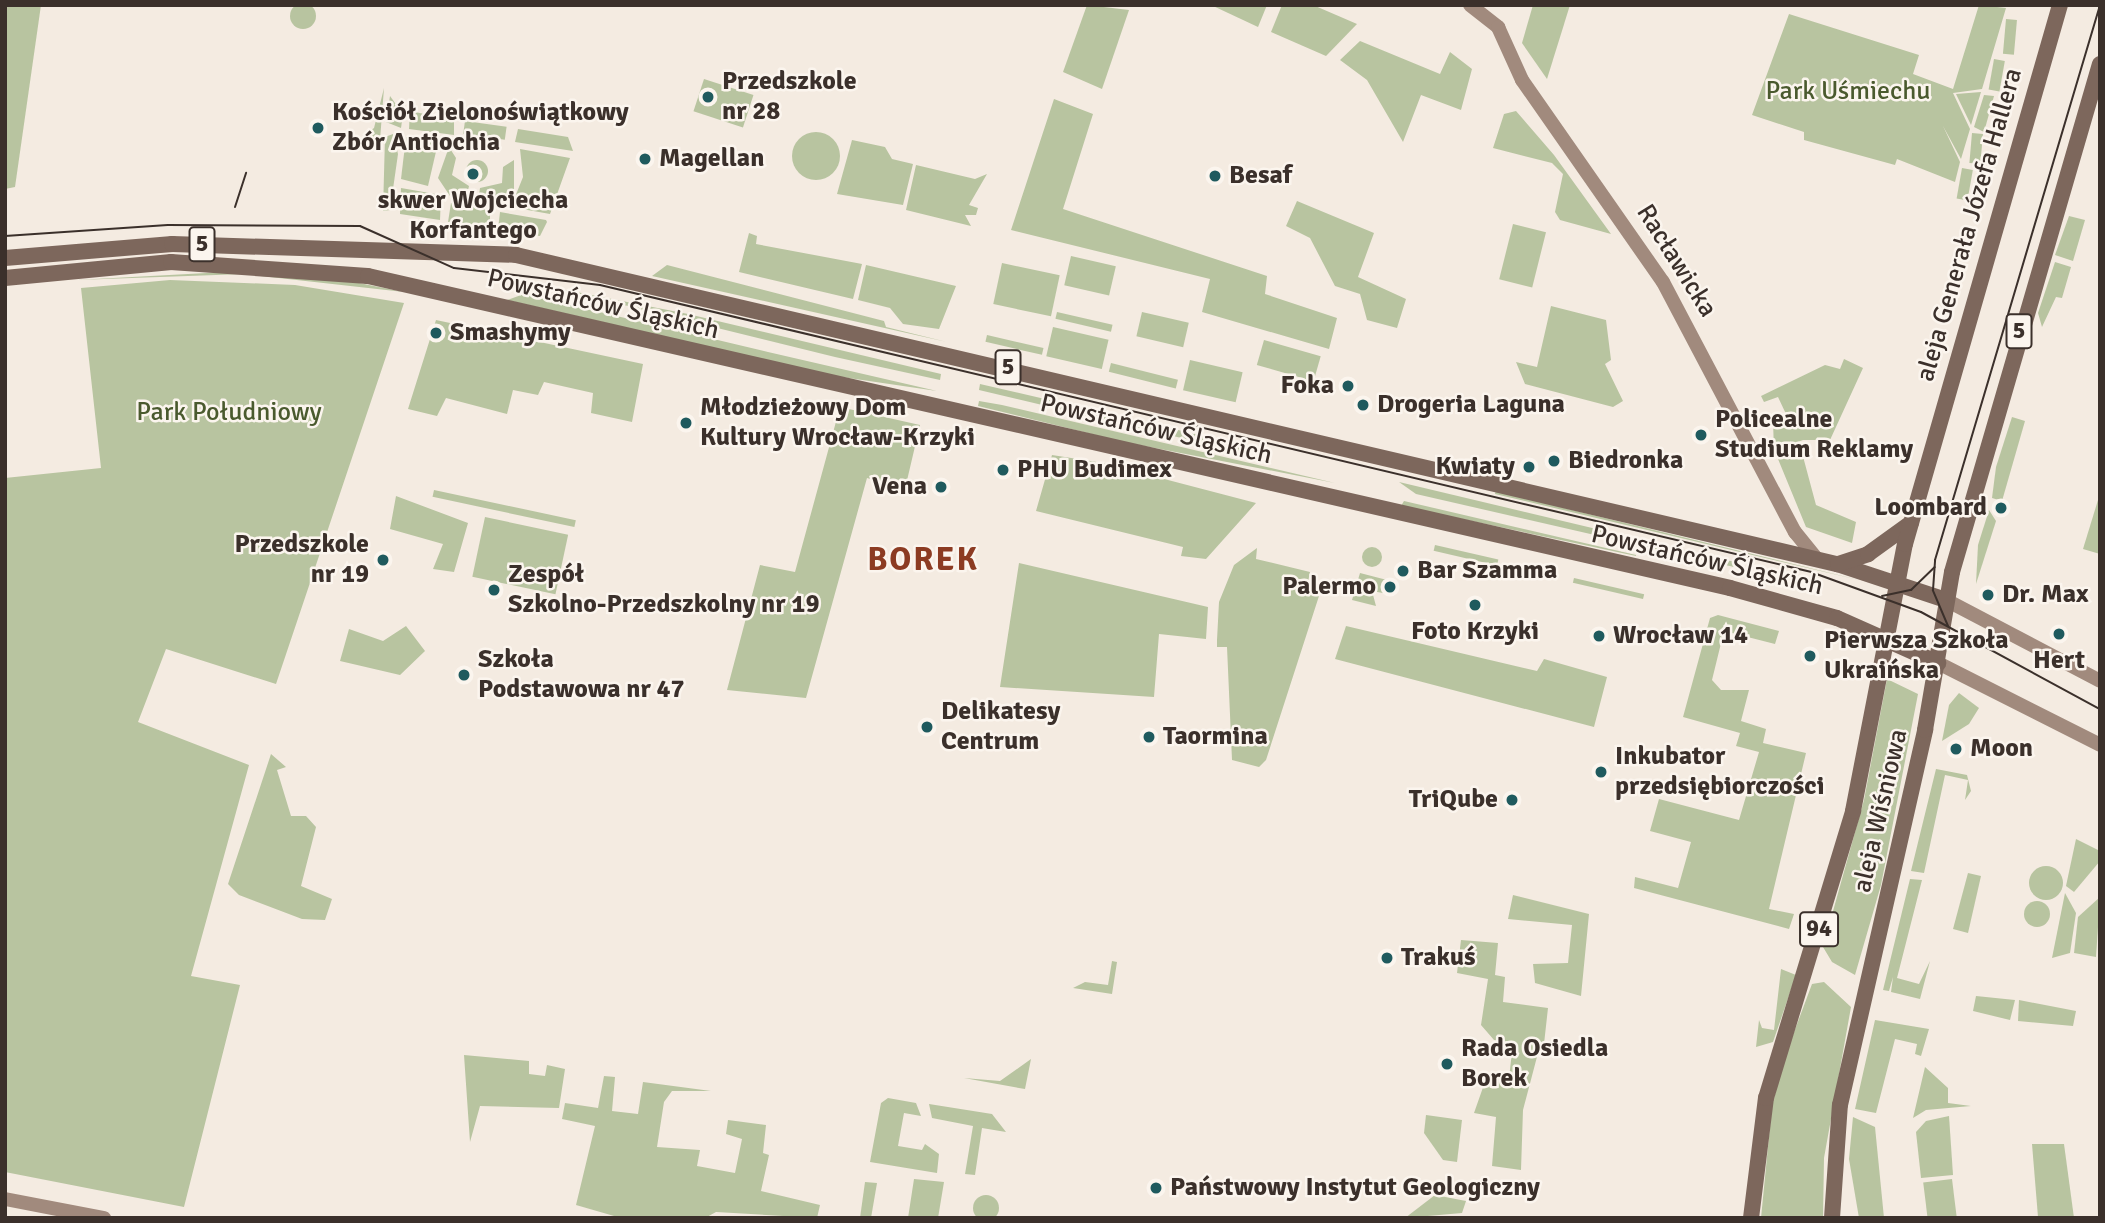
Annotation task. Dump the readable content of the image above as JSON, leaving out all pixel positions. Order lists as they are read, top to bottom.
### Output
{
  "streets": {
    "main road": [
      "aleja Generała Józefa Hallera",
      "5",
      "Powstańców Śląskich",
      "aleja Wiśniowa",
      "94"
    ],
    "street": ["Racławicka"]
  },
  "crossings": [
    ["aleja Generała Józefa Hallera", "Powstańców Śląskich"],
    ["aleja Generała Józefa Hallera", "94"],
    ["5", "Powstańców Śląskich"],
    ["5", "aleja Wiśniowa"],
    ["Racławicka", "Powstańców Śląskich"],
    ["Powstańców Śląskich", "aleja Wiśniowa"],
    ["Powstańców Śląskich", "94"],
    ["aleja Wiśniowa", "94"]
  ],
  "districts": ["BOREK"],
  "parks": ["Park Uśmiechu", "Park Południowy"],
  "places": [
    "Przedszkole nr 28",
    "Kościół Zielonoświątkowy Zbór Antiochia",
    "Magellan",
    "skwer Wojciecha Korfantego",
    "Besaf",
    "Smashymy",
    "Foka",
    "Drogeria Laguna",
    "Młodzieżowy Dom Kultury Wrocław-Krzyki",
    "Policealne Studium Reklamy",
    "Biedronka",
    "Kwiaty",
    "PHU Budimex",
    "Vena",
    "Loombard",
    "Przedszkole nr 19",
    "Bar Szamma",
    "Palermo",
    "Zespół Szkolno-Przedszkolny nr 19",
    "Dr. Max",
    "Foto Krzyki",
    "Hert",
    "Wrocław 14",
    "Pierwsza Szkoła Ukraińska",
    "Szkoła Podstawowa nr 47",
    "Delikatesy Centrum",
    "Taormina",
    "Moon",
    "Inkubator przedsiębiorczości",
    "TriQube",
    "Trakuś",
    "Rada Osiedla Borek",
    "Państwowy Instytut Geologiczny"
  ]
}
